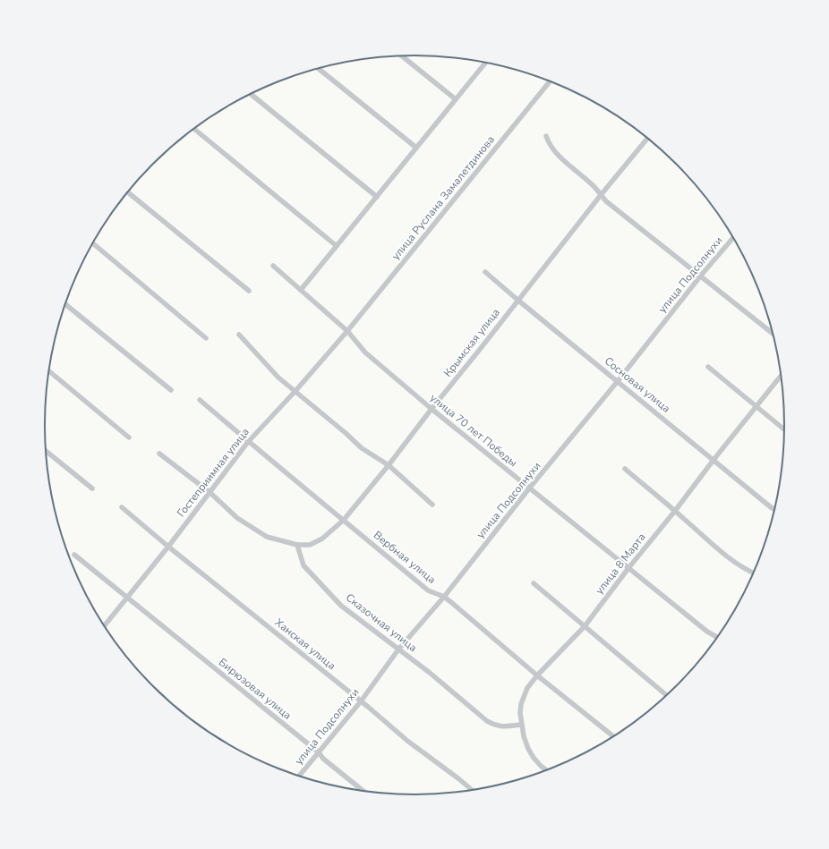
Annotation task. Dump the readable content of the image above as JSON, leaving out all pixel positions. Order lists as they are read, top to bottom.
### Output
{
  "streets": {
    "street": [
      "улица Руслана Замалетдинова",
      "улица Подсолнухи",
      "Крымская улица",
      "Сосновая улица",
      "улица 70 лет Победы",
      "Гостеприимная улица",
      "Вербная улица",
      "улица 8 Марта",
      "Сказочная улица",
      "Ханская улица",
      "Бирюзовая улица"
    ]
  },
  "crossings": [
    ["улица Руслана Замалетдинова", "улица 70 лет Победы"],
    ["улица Руслана Замалетдинова", "Гостеприимная улица"],
    ["улица Подсолнухи", "Сосновая улица"],
    ["улица Подсолнухи", "улица 70 лет Победы"],
    ["улица Подсолнухи", "Вербная улица"],
    ["улица Подсолнухи", "Сказочная улица"],
    ["улица Подсолнухи", "Ханская улица"],
    ["улица Подсолнухи", "Бирюзовая улица"],
    ["Крымская улица", "Сосновая улица"],
    ["Крымская улица", "улица 70 лет Победы"],
    ["Крымская улица", "Вербная улица"],
    ["Крымская улица", "Сказочная улица"],
    ["Сосновая улица", "улица 8 Марта"],
    ["улица 70 лет Победы", "Гостеприимная улица"],
    ["улица 70 лет Победы", "улица 8 Марта"],
    ["Гостеприимная улица", "Вербная улица"],
    ["Гостеприимная улица", "Ханская улица"],
    ["Гостеприимная улица", "Бирюзовая улица"],
    ["Вербная улица", "улица 8 Марта"],
    ["улица 8 Марта", "Сказочная улица"]
  ]
}
